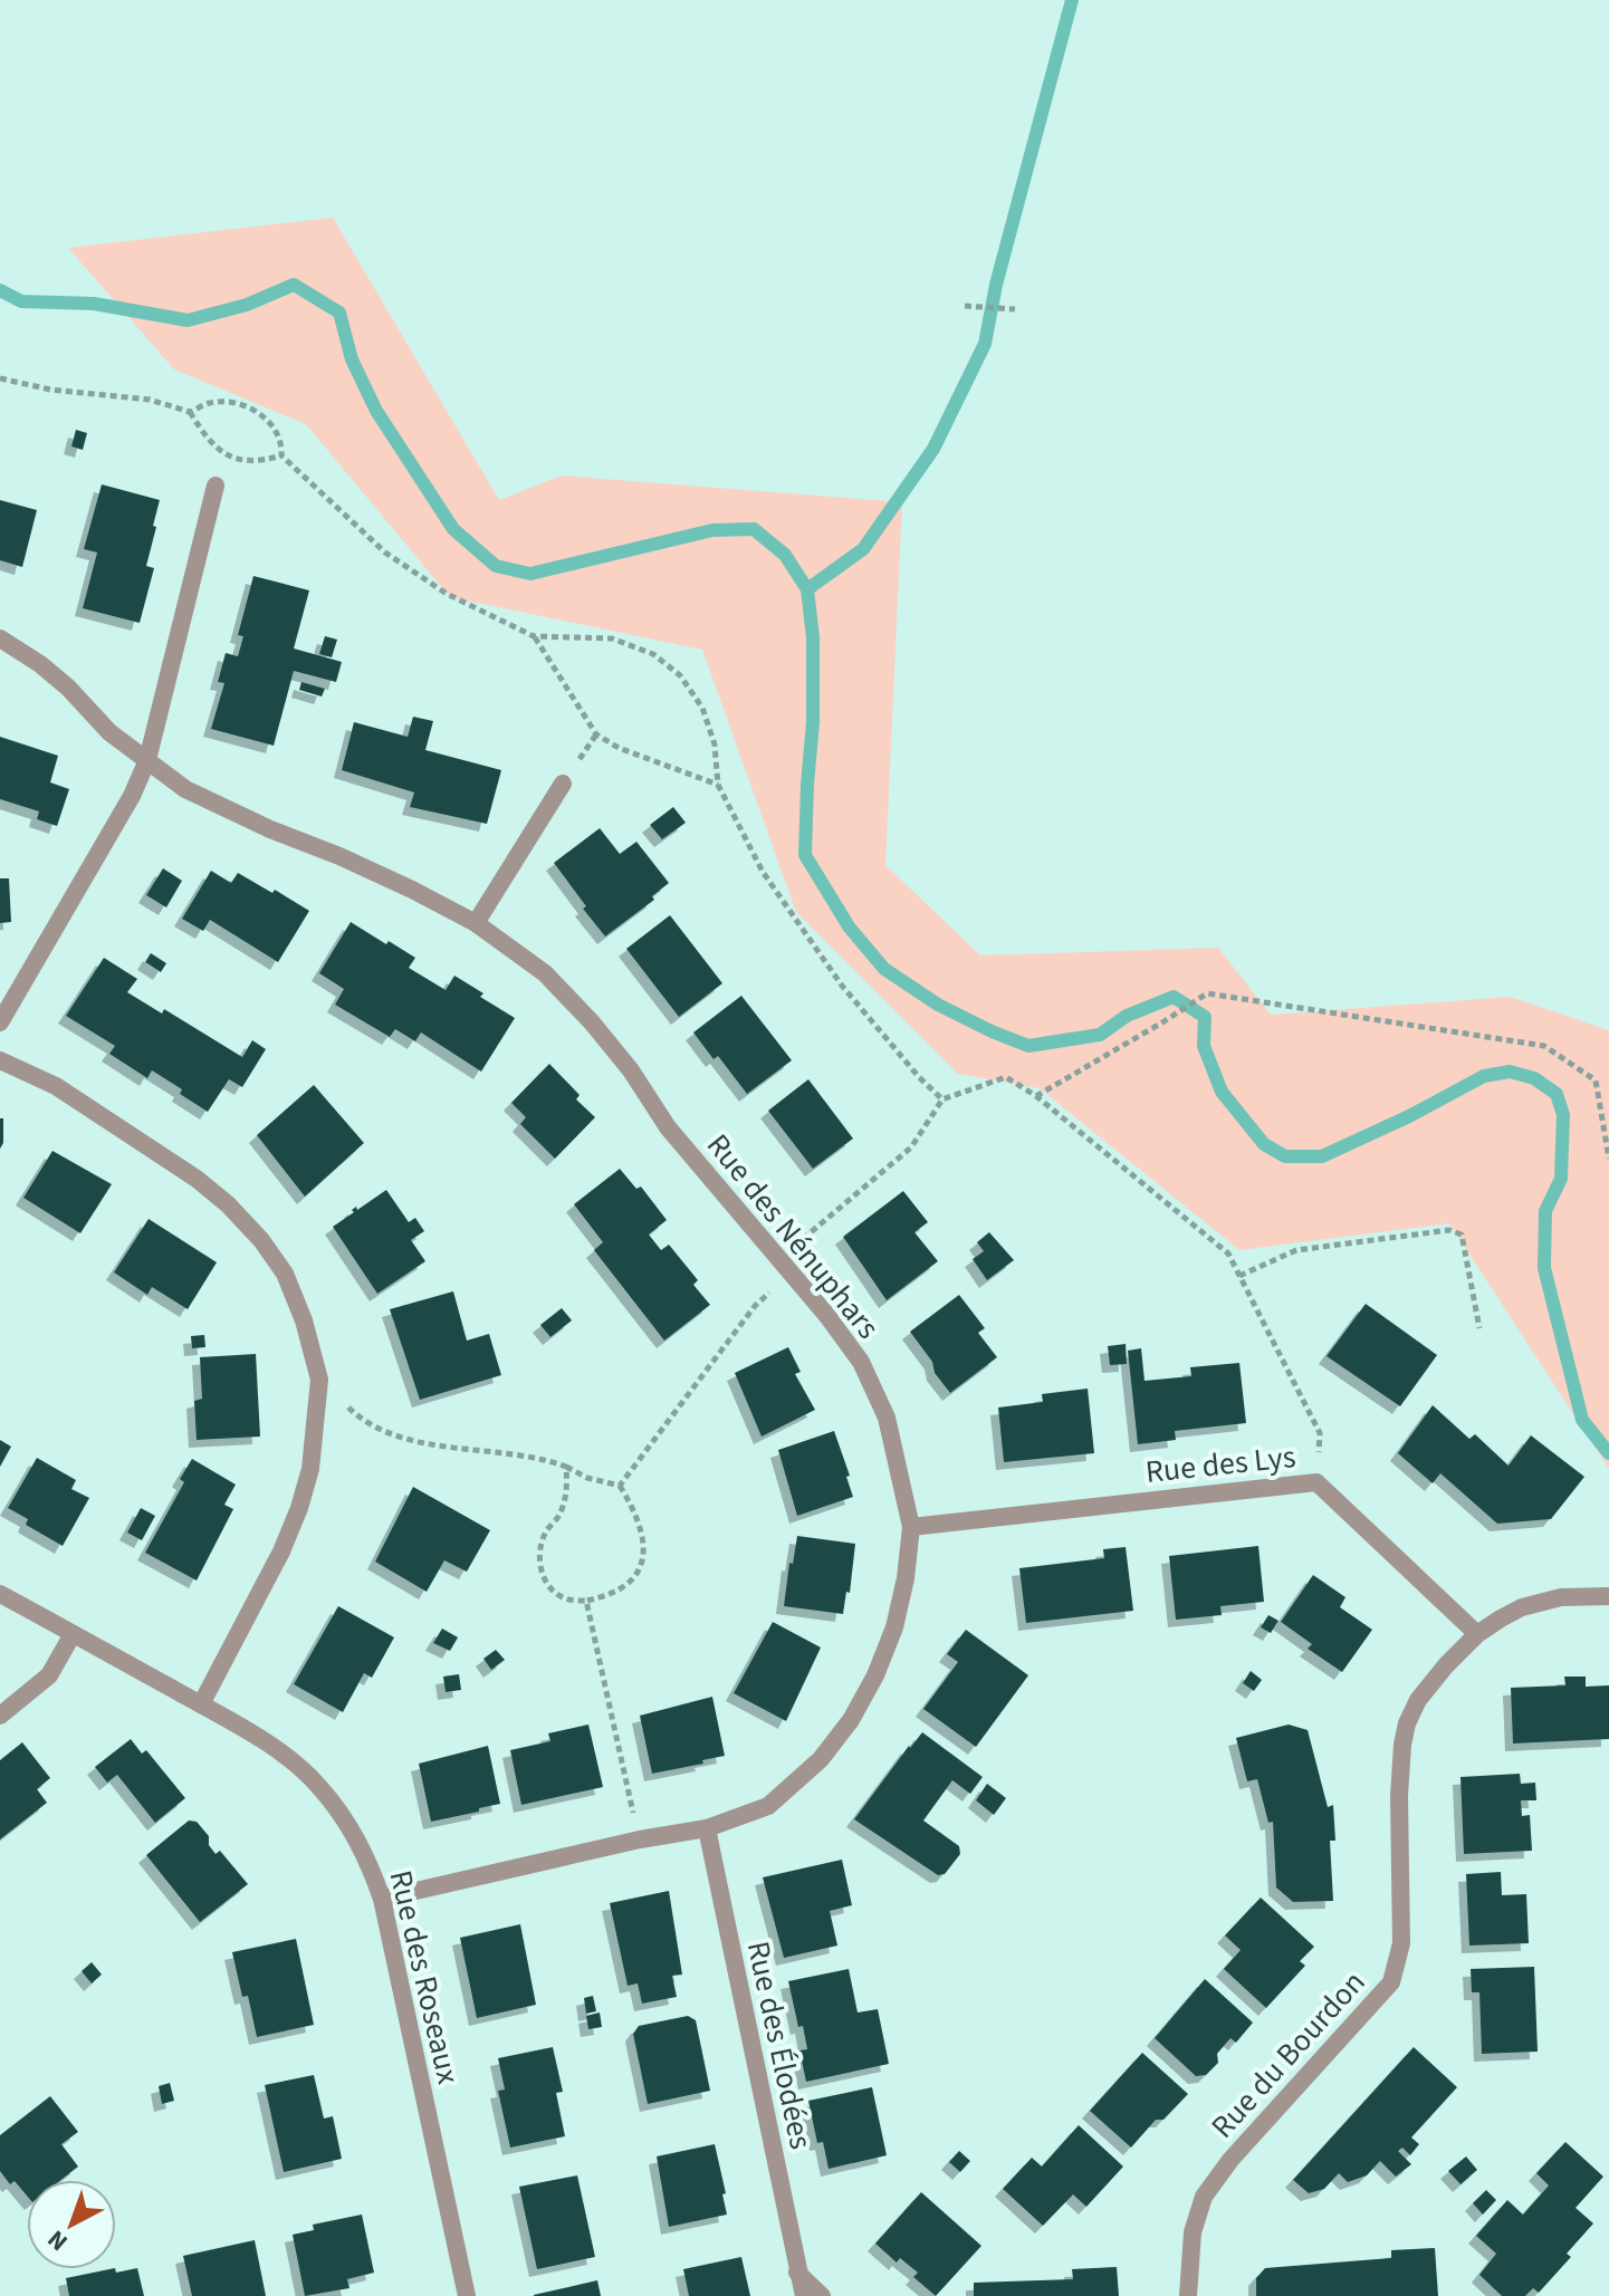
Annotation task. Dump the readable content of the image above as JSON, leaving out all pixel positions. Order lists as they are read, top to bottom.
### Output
{
  "streets": {
    "street": [
      "Rue des Nénuphars",
      "Rue des Lys",
      "Rue des Roseaux",
      "Rue des Élodées",
      "Rue du Bourdon"
    ]
  },
  "crossings": [
    ["Rue des Nénuphars", "Rue des Lys"],
    ["Rue des Nénuphars", "Rue des Roseaux"],
    ["Rue des Nénuphars", "Rue des Élodées"],
    ["Rue des Lys", "Rue du Bourdon"]
  ],
  "north": "bottom left"
}
